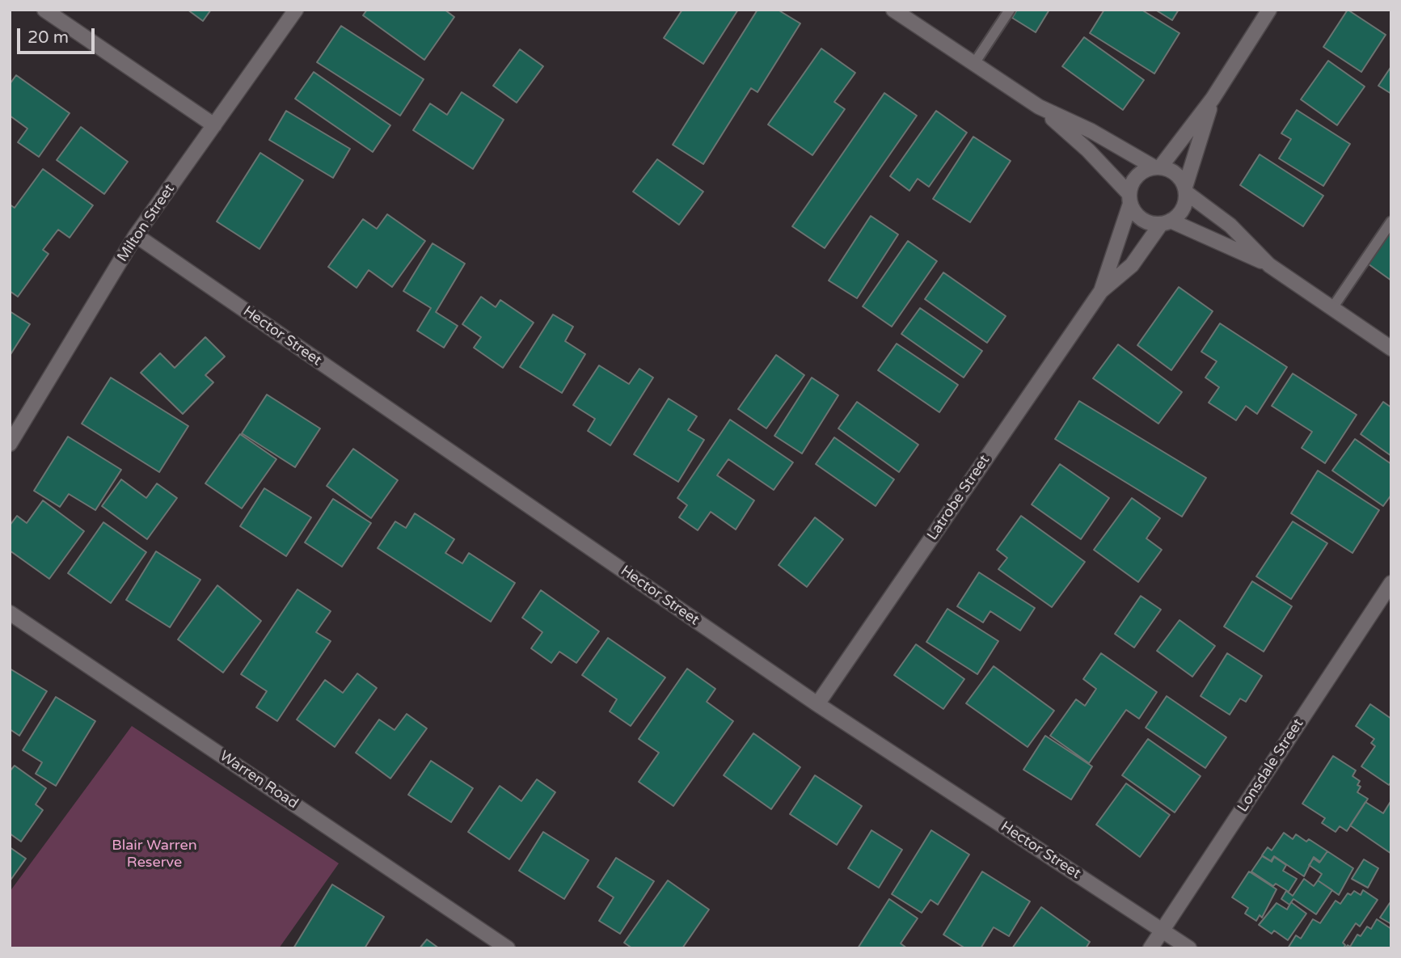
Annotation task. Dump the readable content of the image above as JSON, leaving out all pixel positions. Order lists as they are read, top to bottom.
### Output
{
  "streets": {
    "street": [
      "Milton Street",
      "Hector Street",
      "Latrobe Street",
      "Lonsdale Street",
      "Warren Road"
    ]
  },
  "crossings": [
    ["Milton Street", "Hector Street"],
    ["Hector Street", "Latrobe Street"],
    ["Hector Street", "Lonsdale Street"]
  ],
  "parks": ["Blair Warren Reserve"],
  "scale_bar": "20 m"
}
